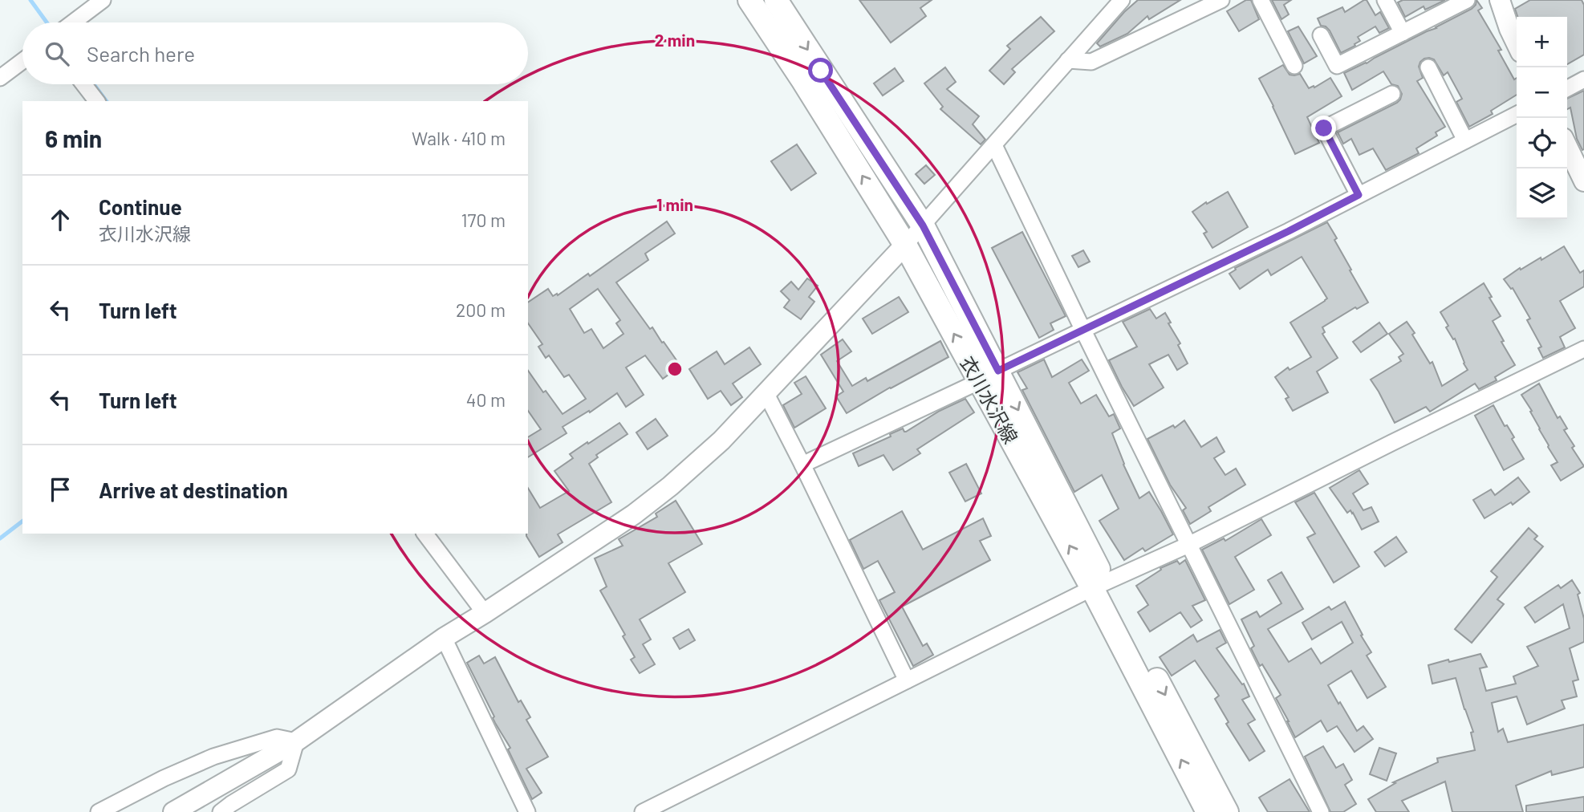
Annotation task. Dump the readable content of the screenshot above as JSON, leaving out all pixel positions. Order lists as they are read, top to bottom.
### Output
{
  "streets": {
    "main road": ["衣川水沢線"]
  },
  "page": {
    "map_buttons": ["+", "−"],
    "search": "Search here",
    "heading": ["6 min", "Walk · 410 m"],
    "list": [
      ["Continue", "衣川水沢線", "170 m"],
      ["Turn left", "200 m"],
      ["Turn left", "40 m"],
      "Arrive at destination"
    ]
  },
  "rings": ["2 min", "1 min"]
}
